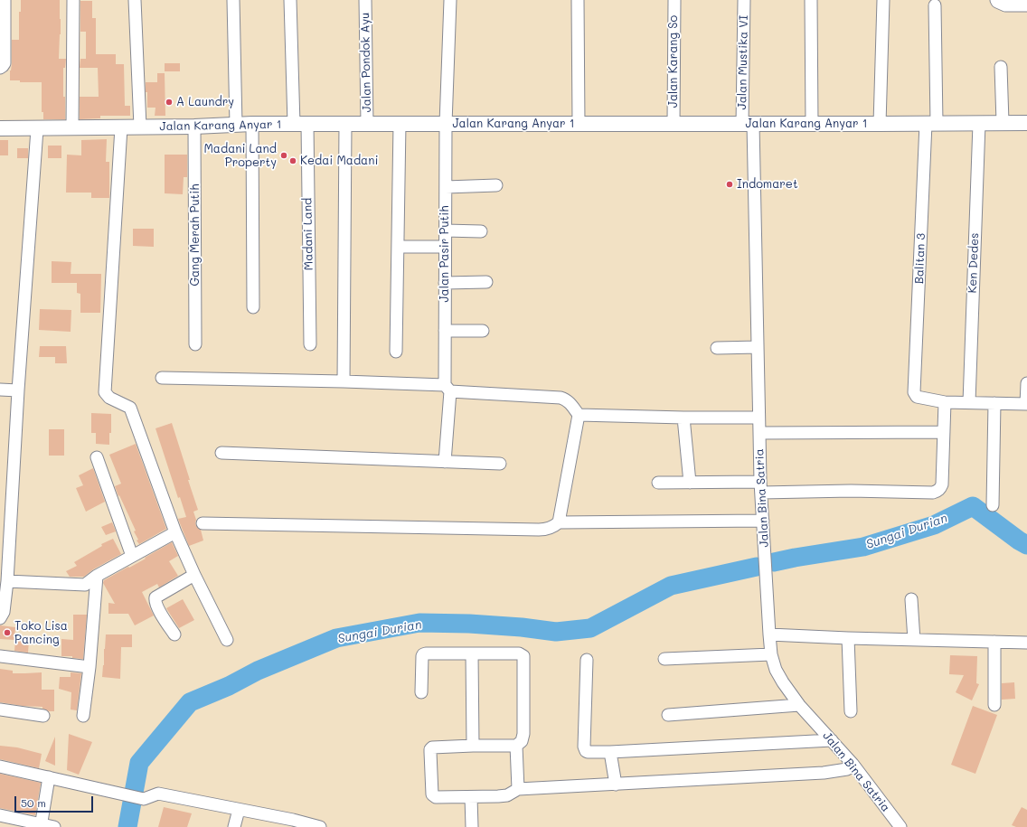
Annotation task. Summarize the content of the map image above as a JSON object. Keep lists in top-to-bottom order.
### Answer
{
  "streets": {
    "main road": ["Jalan Karang Anyar 1"],
    "street": [
      "Jalan Karang So",
      "Jalan Pondok Ayu",
      "Jalan Mustika VI",
      "Madani Land",
      "Gang Merah Putih",
      "Jalan Pasir Putih",
      "Balitan 3",
      "Ken Dedes",
      "Jalan Bina Satria"
    ]
  },
  "crossings": [
    ["Jalan Karang So", "Jalan Karang Anyar 1"],
    ["Jalan Pondok Ayu", "Jalan Karang Anyar 1"],
    ["Jalan Mustika VI", "Jalan Karang Anyar 1"],
    ["Jalan Mustika VI", "Jalan Bina Satria"],
    ["Jalan Karang Anyar 1", "Madani Land"],
    ["Jalan Karang Anyar 1", "Gang Merah Putih"],
    ["Jalan Karang Anyar 1", "Jalan Pasir Putih"],
    ["Jalan Karang Anyar 1", "Balitan 3"],
    ["Jalan Karang Anyar 1", "Ken Dedes"],
    ["Jalan Karang Anyar 1", "Jalan Bina Satria"]
  ],
  "water": ["Sungai Durian"],
  "places": [
    "A Laundry",
    "Madani Land Property",
    "Kedai Madani",
    "Indomaret",
    "Toko Lisa Pancing"
  ],
  "scale_bar": "50 m"
}
